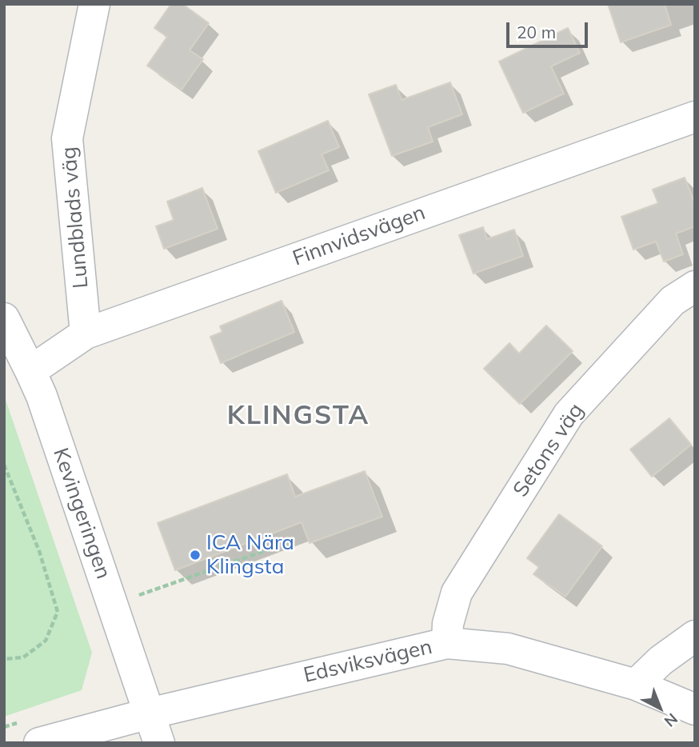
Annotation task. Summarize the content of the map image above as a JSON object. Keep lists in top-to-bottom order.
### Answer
{
  "streets": {
    "street": [
      "Lundblads väg",
      "Finnvidsvägen",
      "Setons väg",
      "Kevingeringen",
      "Edsviksvägen"
    ]
  },
  "crossings": [
    ["Lundblads väg", "Finnvidsvägen"],
    ["Finnvidsvägen", "Kevingeringen"],
    ["Setons väg", "Edsviksvägen"],
    ["Kevingeringen", "Edsviksvägen"]
  ],
  "districts": ["KLINGSTA"],
  "places": ["ICA Nära Klingsta"],
  "scale_bar": "20 m",
  "north": "bottom right"
}
